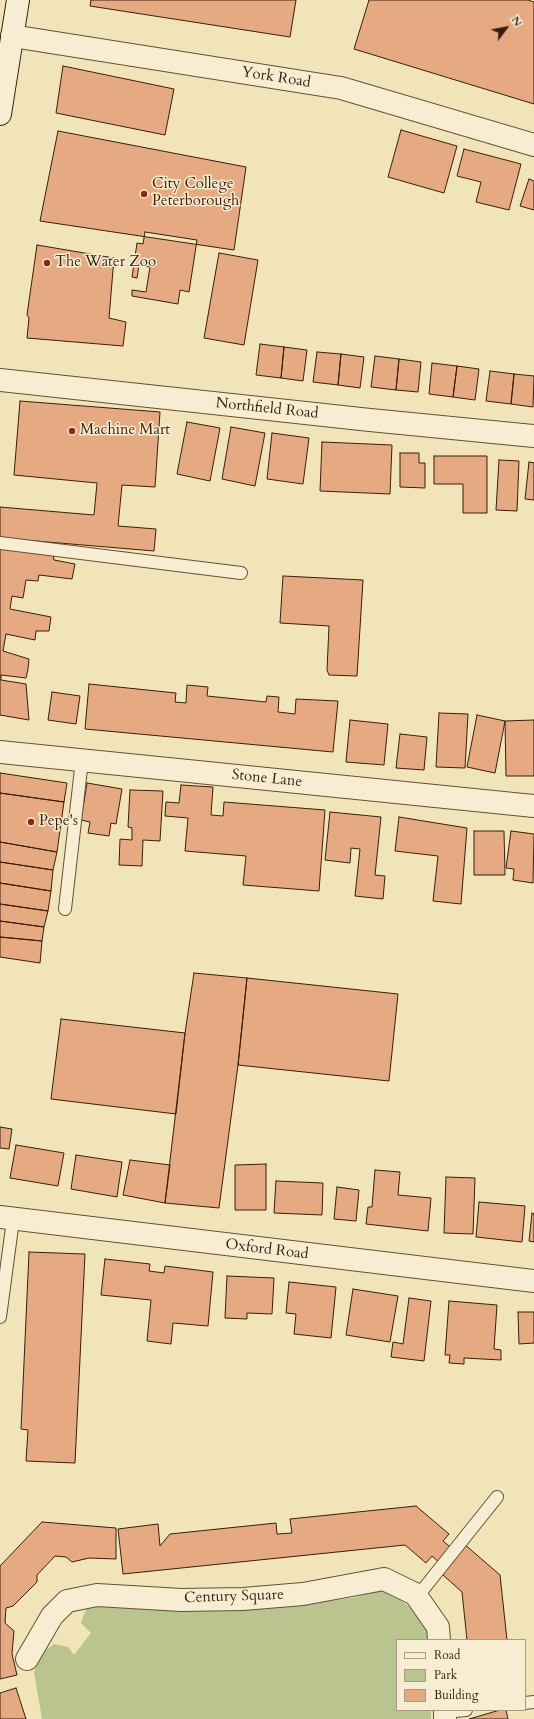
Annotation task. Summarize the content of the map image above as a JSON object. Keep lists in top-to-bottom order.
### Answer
{
  "streets": {
    "street": [
      "York Road",
      "Northfield Road",
      "Stone Lane",
      "Oxford Road",
      "Century Square"
    ]
  },
  "places": [
    "City College Peterborough",
    "The Water Zoo",
    "Machine Mart",
    "Pepe's"
  ],
  "legend": ["Road", "Park", "Building"],
  "north": "top right"
}
